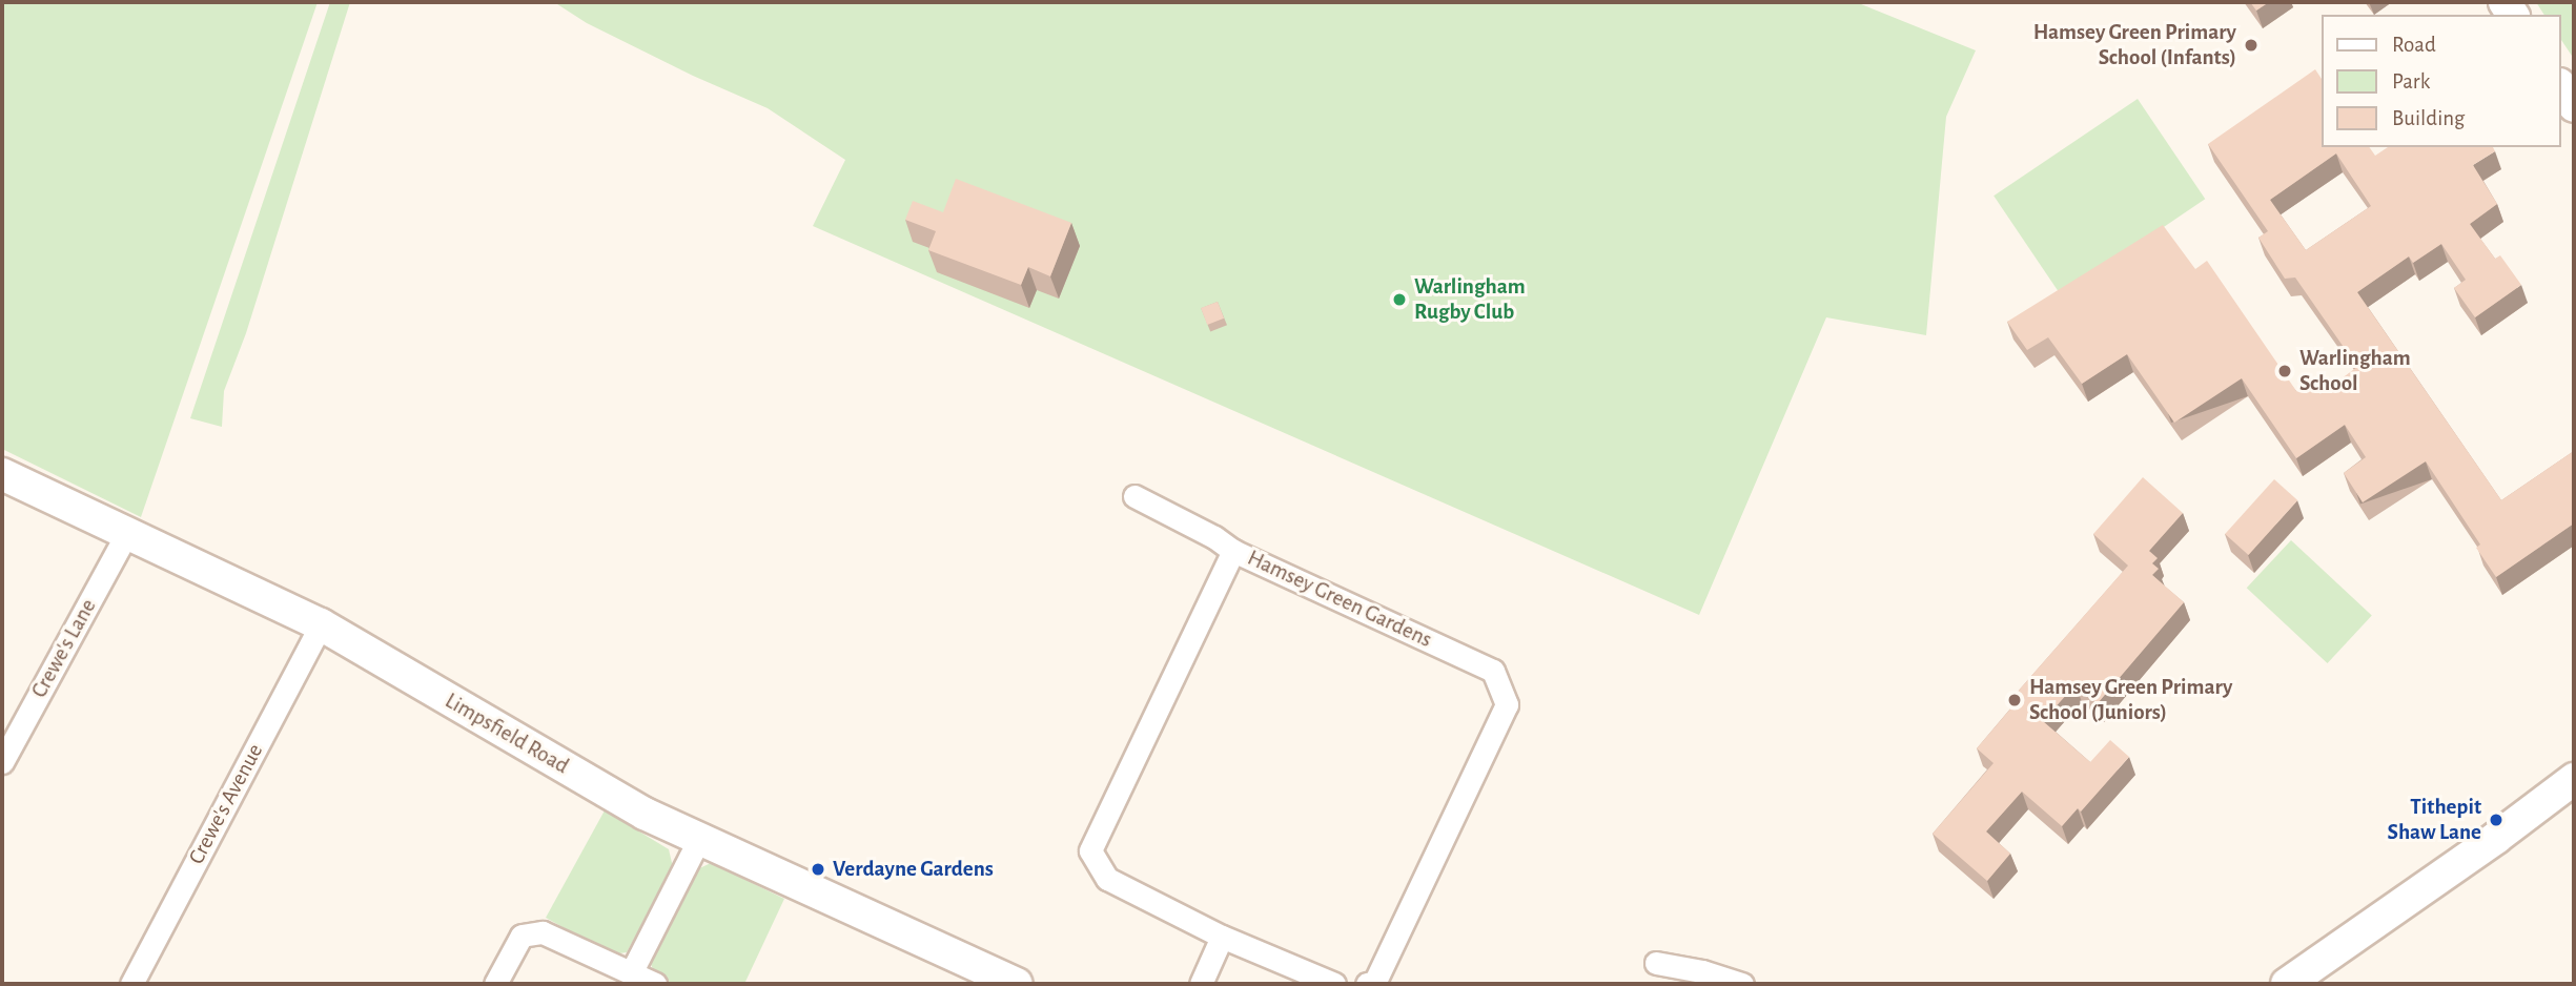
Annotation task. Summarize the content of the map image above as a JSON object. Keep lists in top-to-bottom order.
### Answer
{
  "streets": {
    "main road": ["Limpsfield Road"],
    "street": ["Hamsey Green Gardens", "Crewe's Lane", "Crewe's Avenue"]
  },
  "crossings": [
    ["Crewe's Lane", "Limpsfield Road"],
    ["Limpsfield Road", "Crewe's Avenue"]
  ],
  "places": [
    "Hamsey Green Primary School (Infants)",
    "Warlingham Rugby Club",
    "Warlingham School",
    "Hamsey Green Primary School (Juniors)",
    "Tithepit Shaw Lane",
    "Verdayne Gardens"
  ],
  "legend": ["Road", "Park", "Building"]
}
